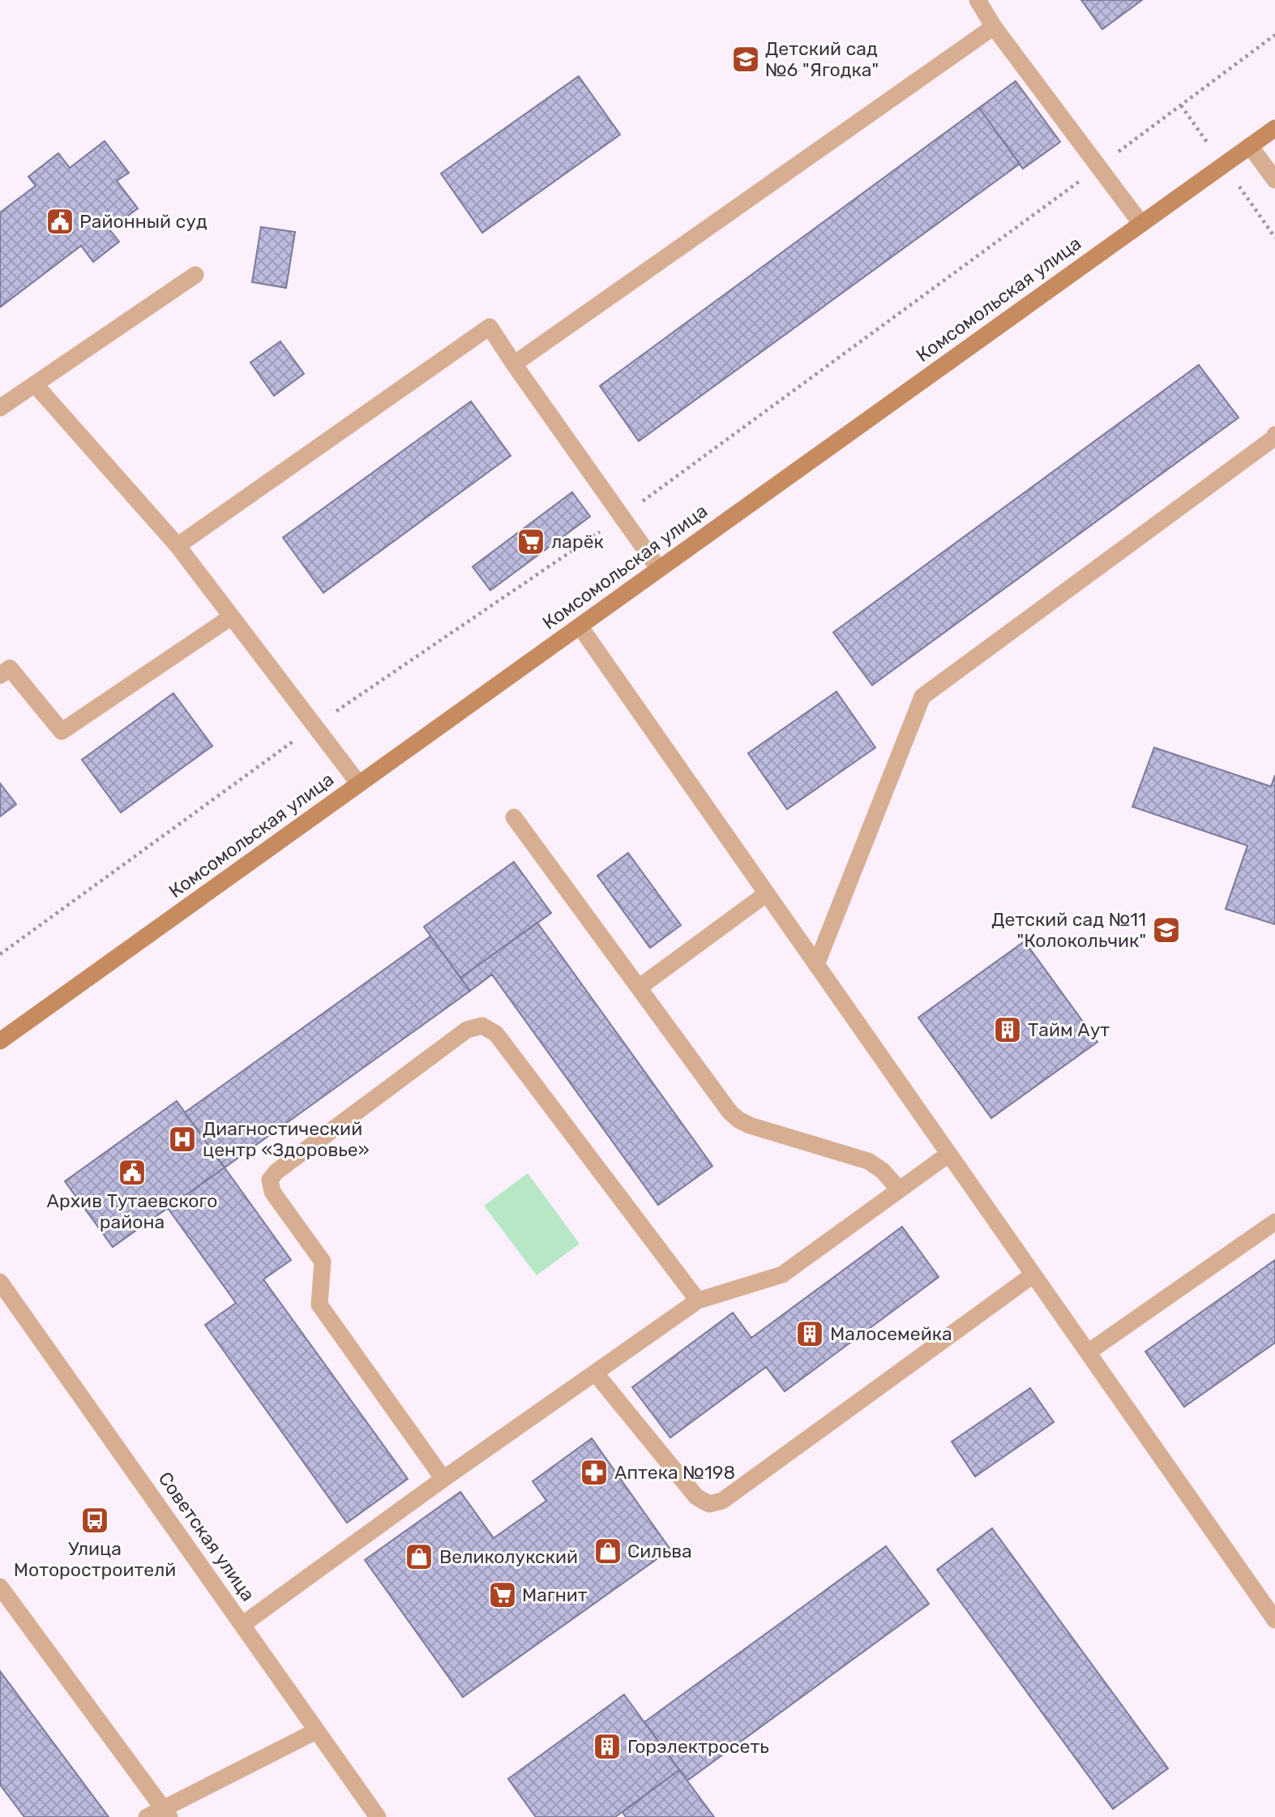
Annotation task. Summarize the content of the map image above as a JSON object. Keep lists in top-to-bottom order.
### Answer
{
  "streets": {
    "main road": ["Комсомольская улица"],
    "street": ["Советская улица"]
  },
  "places": {
    "school or university": ["Детский сад №6 \"Ягодка\"", "Детский сад №11 \"Колокольчик\""],
    "public building": ["Районный суд", "Архив Тутаевского района"],
    "supermarket": ["ларёк", "Магнит"],
    "building": ["Тайм Аут", "Малосемейка", "Горэлектросеть"],
    "hospital": ["Диагностический центр «Здоровье»"],
    "pharmacy": ["Аптека №198"],
    "bus stop": ["Улица Моторостроителй"],
    "shop": ["Сильва", "Великолукский"]
  }
}
